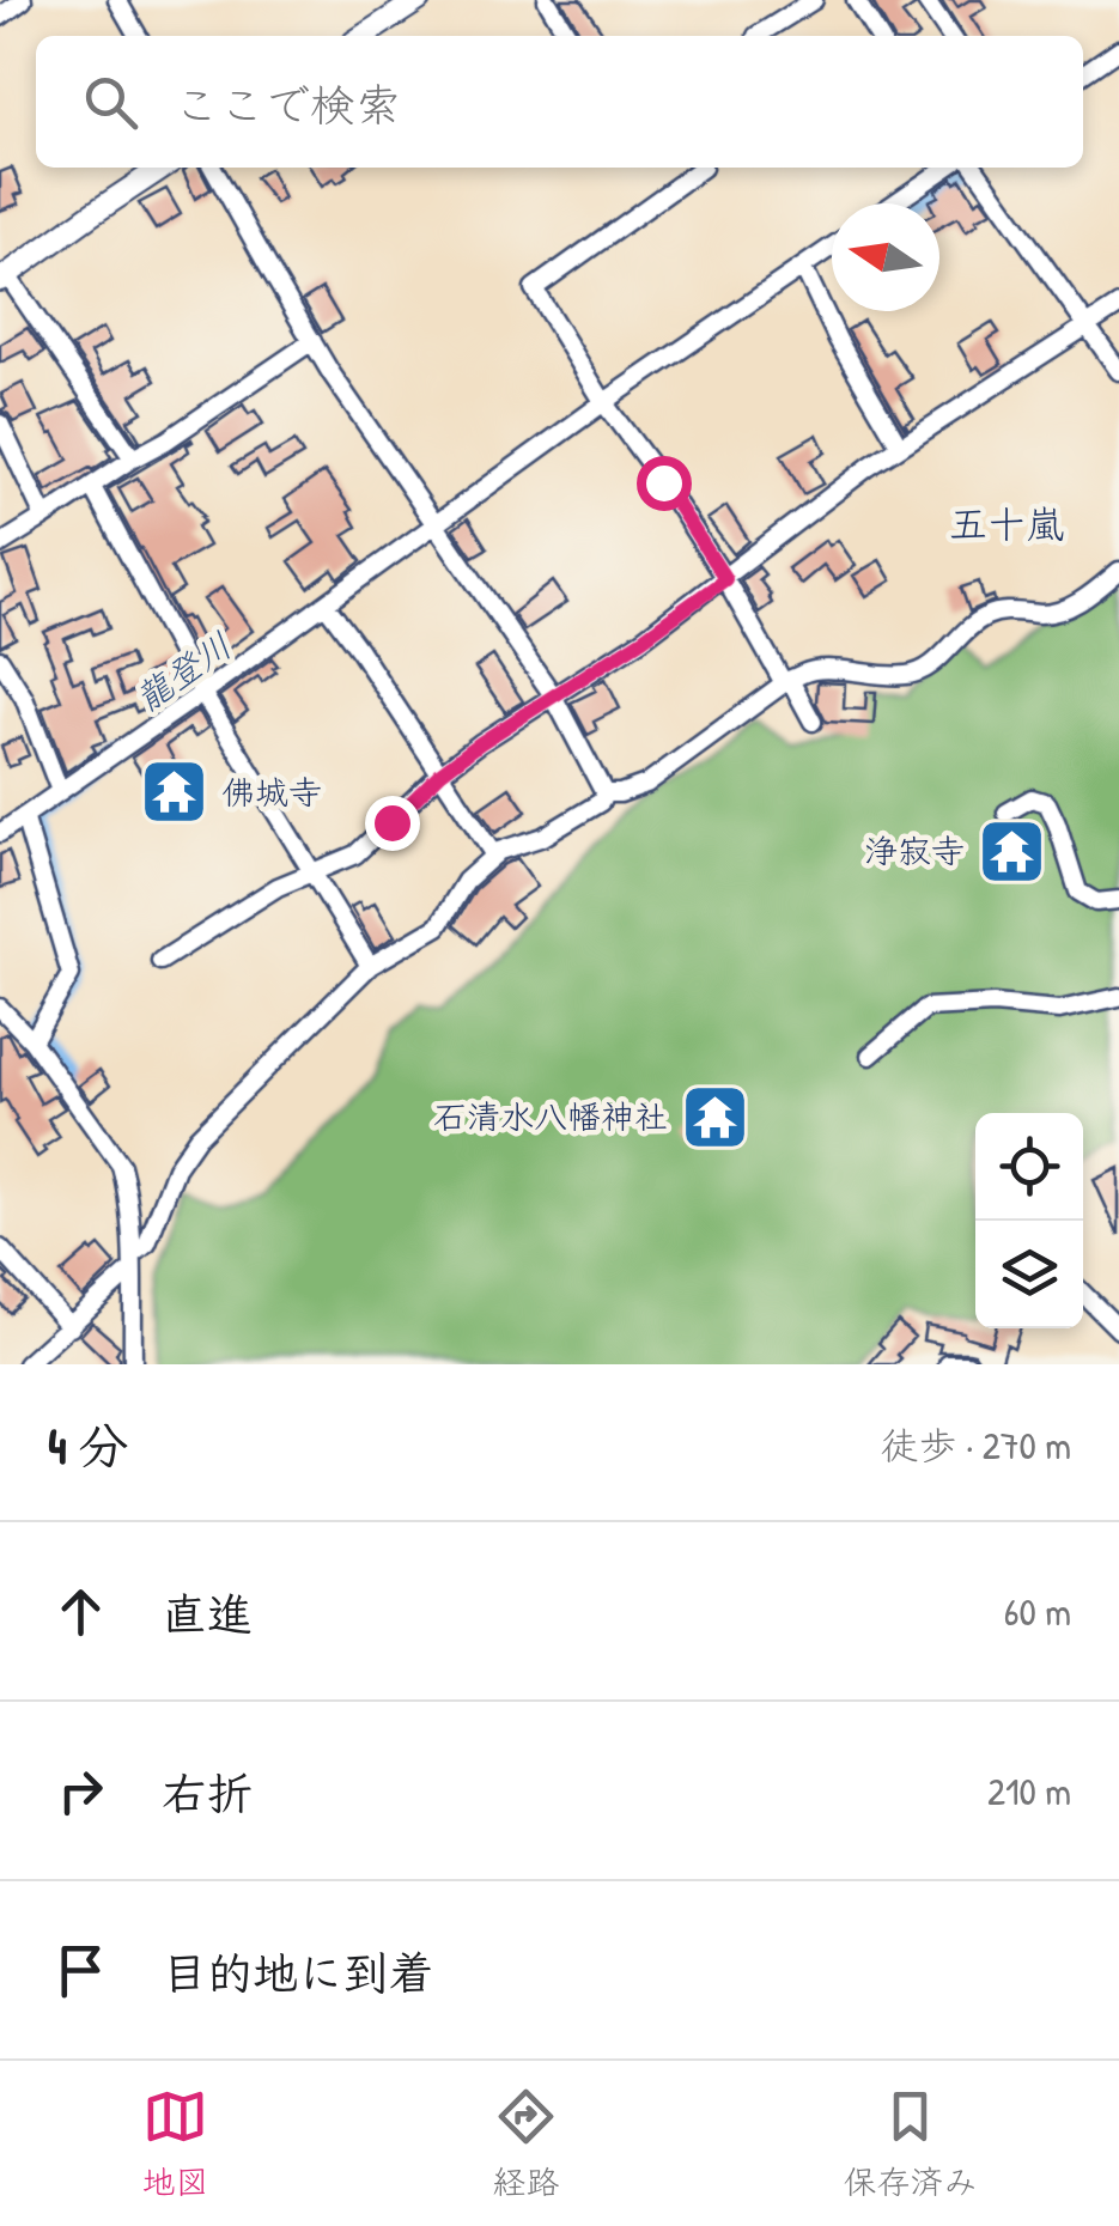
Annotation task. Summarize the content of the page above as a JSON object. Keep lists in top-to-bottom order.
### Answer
{
  "districts": ["五十嵐"],
  "water": ["龍登川"],
  "places": {
    "temple": ["佛城寺", "浄寂寺", "石清水八幡神社"]
  },
  "north": "left",
  "page": {
    "search": "ここで検索",
    "heading": ["4 分", "徒歩 · 270 m"],
    "list": [
      ["直進", "60 m"],
      ["右折", "210 m"],
      "目的地に到着"
    ],
    "nav": ["地図", "経路", "保存済み"]
  }
}
